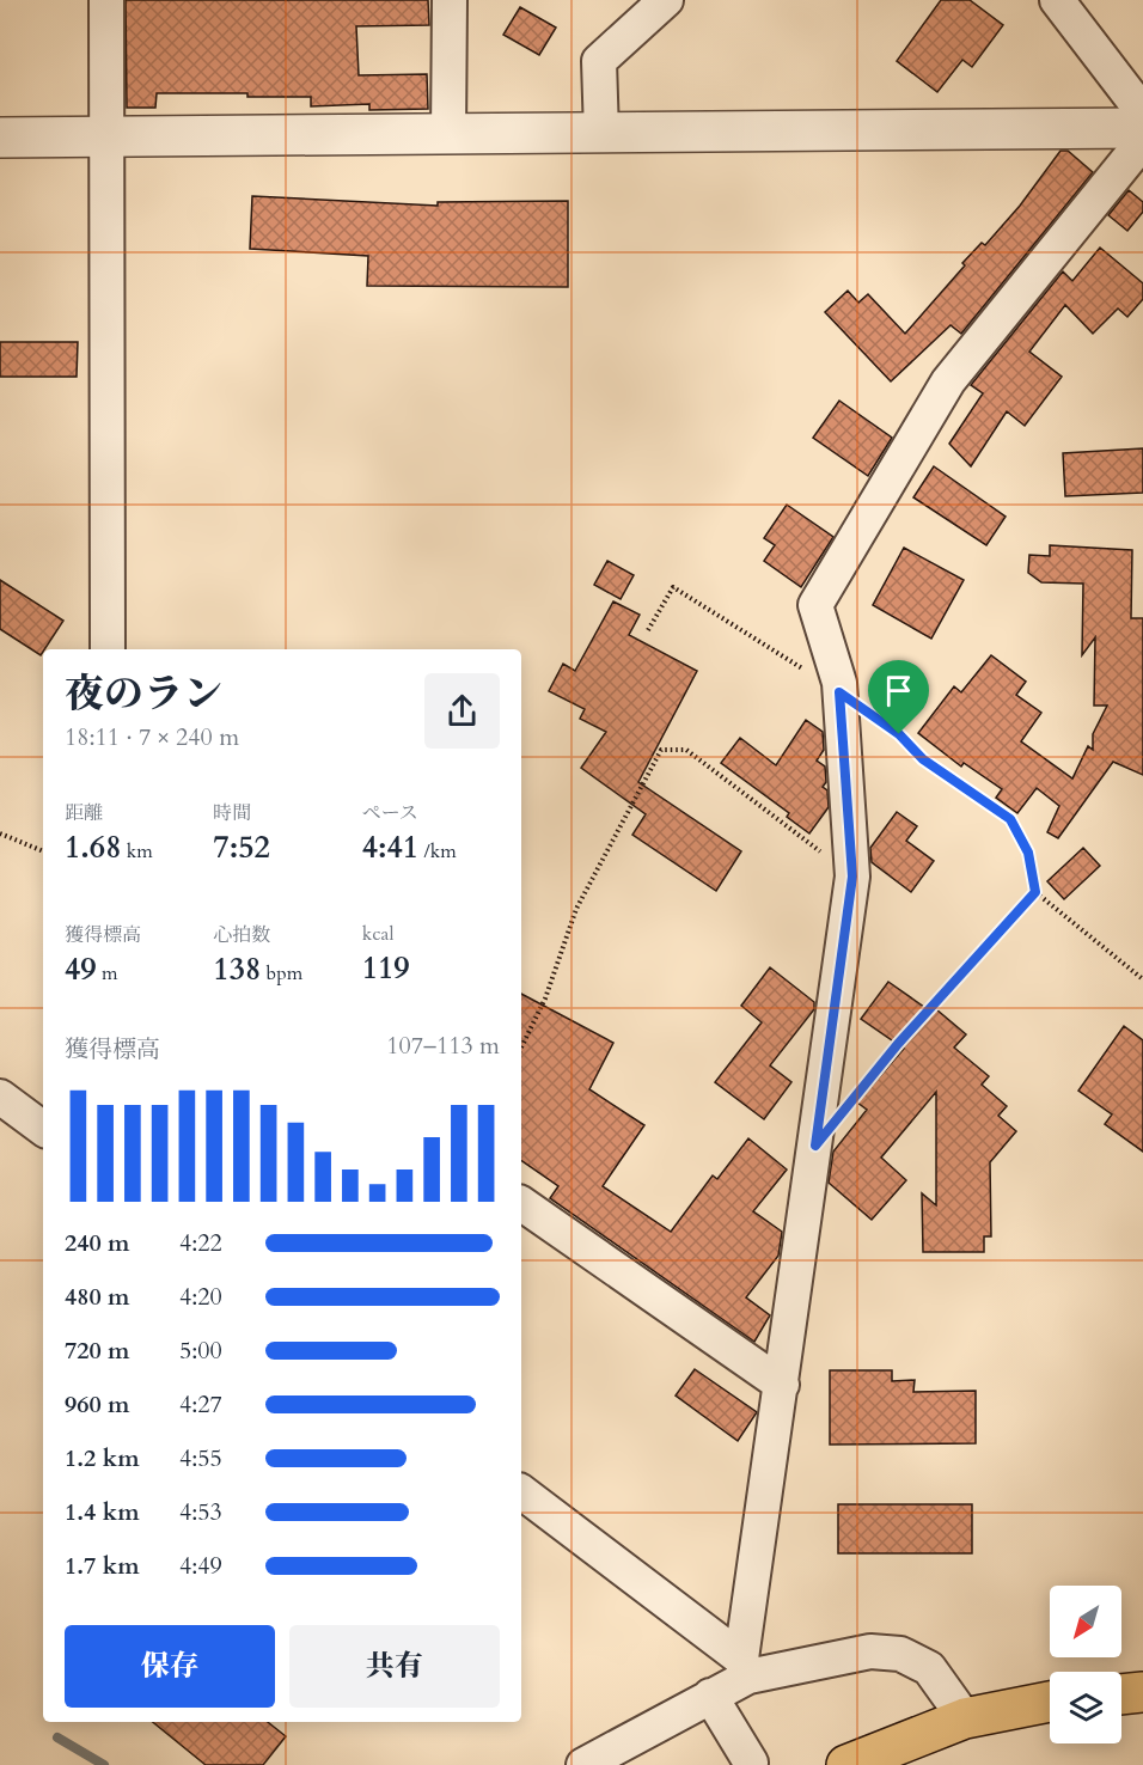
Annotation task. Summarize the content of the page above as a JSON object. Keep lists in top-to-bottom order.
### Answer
{
  "north": "bottom left",
  "page": {
    "heading": ["夜のラン", "18:11 · 7 × 240 m"],
    "stats": [
      ["距離", "1.68 km"],
      ["時間", "7:52"],
      ["ペース", "4:41 /km"],
      ["獲得標高", "49 m"],
      ["心拍数", "138 bpm"],
      ["kcal", "119"]
    ],
    "chart": ["獲得標高", "107–113 m"],
    "list": [
      {
        "name": "240 m",
        "note": "4:22"
      },
      {
        "name": "480 m",
        "note": "4:20"
      },
      {
        "name": "720 m",
        "note": "5:00"
      },
      {
        "name": "960 m",
        "note": "4:27"
      },
      {
        "name": "1.2 km",
        "note": "4:55"
      },
      {
        "name": "1.4 km",
        "note": "4:53"
      },
      {
        "name": "1.7 km",
        "note": "4:49"
      }
    ],
    "buttons": ["保存", "共有"]
  }
}
